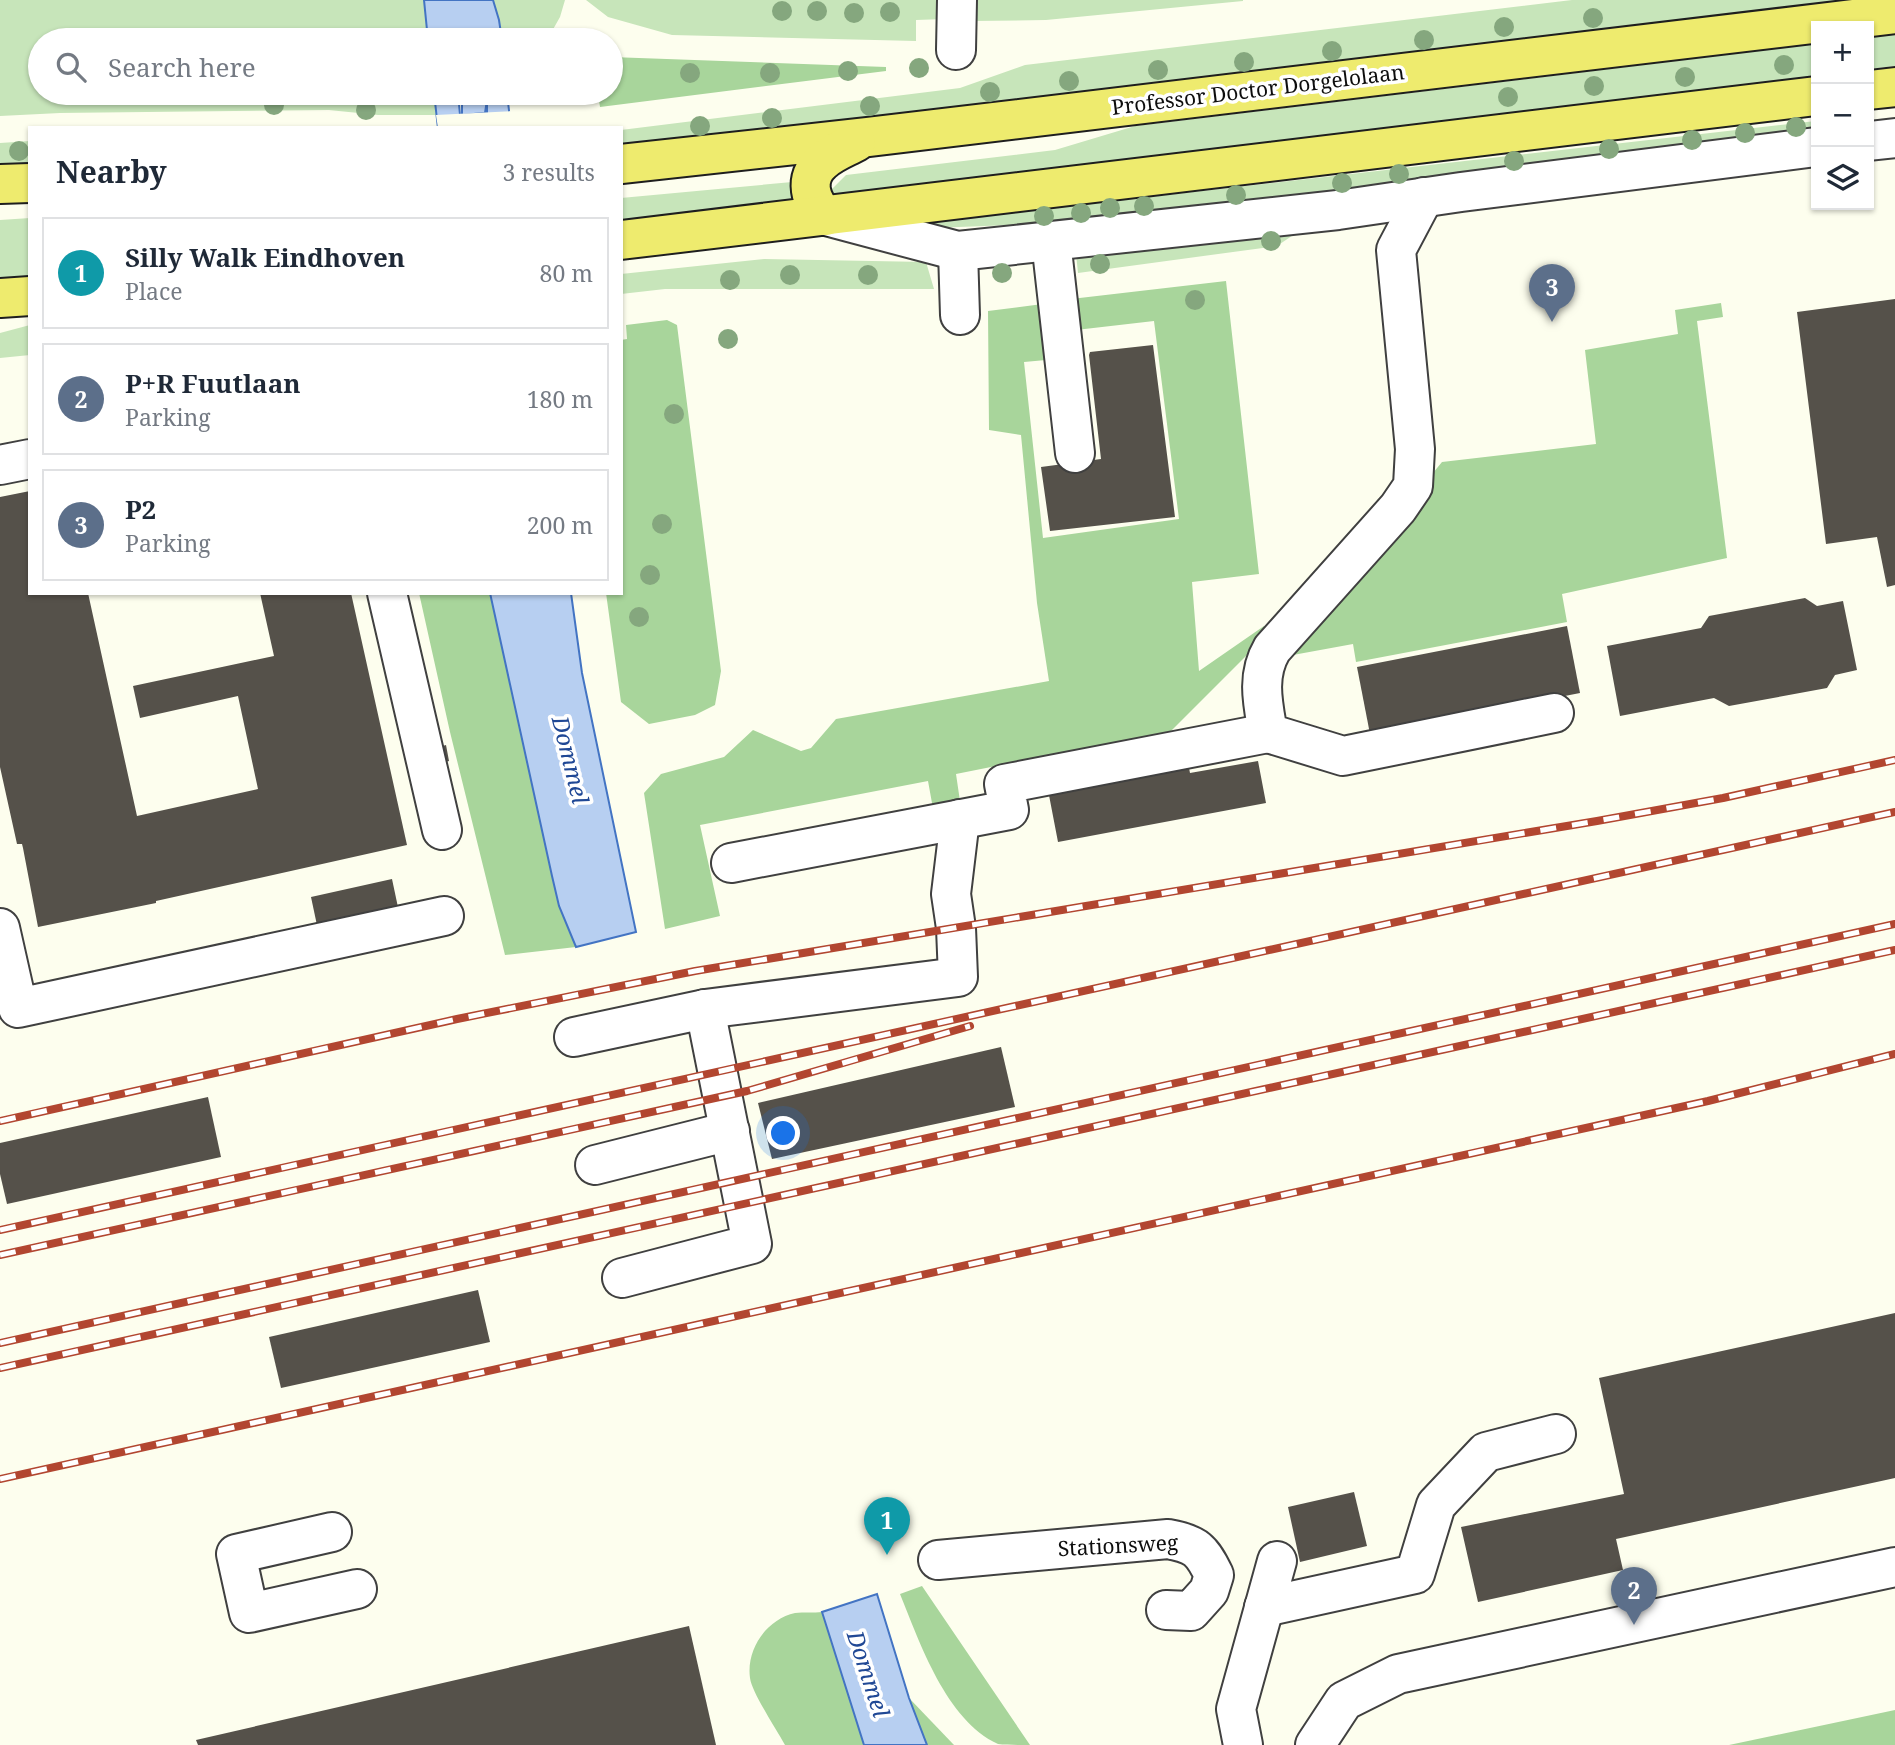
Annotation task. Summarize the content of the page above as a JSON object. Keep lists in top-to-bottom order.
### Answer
{
  "streets": {
    "main road": ["Professor Doctor Dorgelolaan"],
    "street": ["Stationsweg"]
  },
  "water": ["Dommel"],
  "page": {
    "map_buttons": ["+", "−"],
    "search": "Search here",
    "heading": ["Nearby", "3 results"],
    "list": [
      {
        "mark": "1",
        "name": "Silly Walk Eindhoven",
        "note": "Place",
        "value": "80 m"
      },
      {
        "mark": "2",
        "name": "P+R Fuutlaan",
        "note": "Parking",
        "value": "180 m"
      },
      {
        "mark": "3",
        "name": "P2",
        "note": "Parking",
        "value": "200 m"
      }
    ],
    "pins": ["3", "1", "2"]
  }
}
